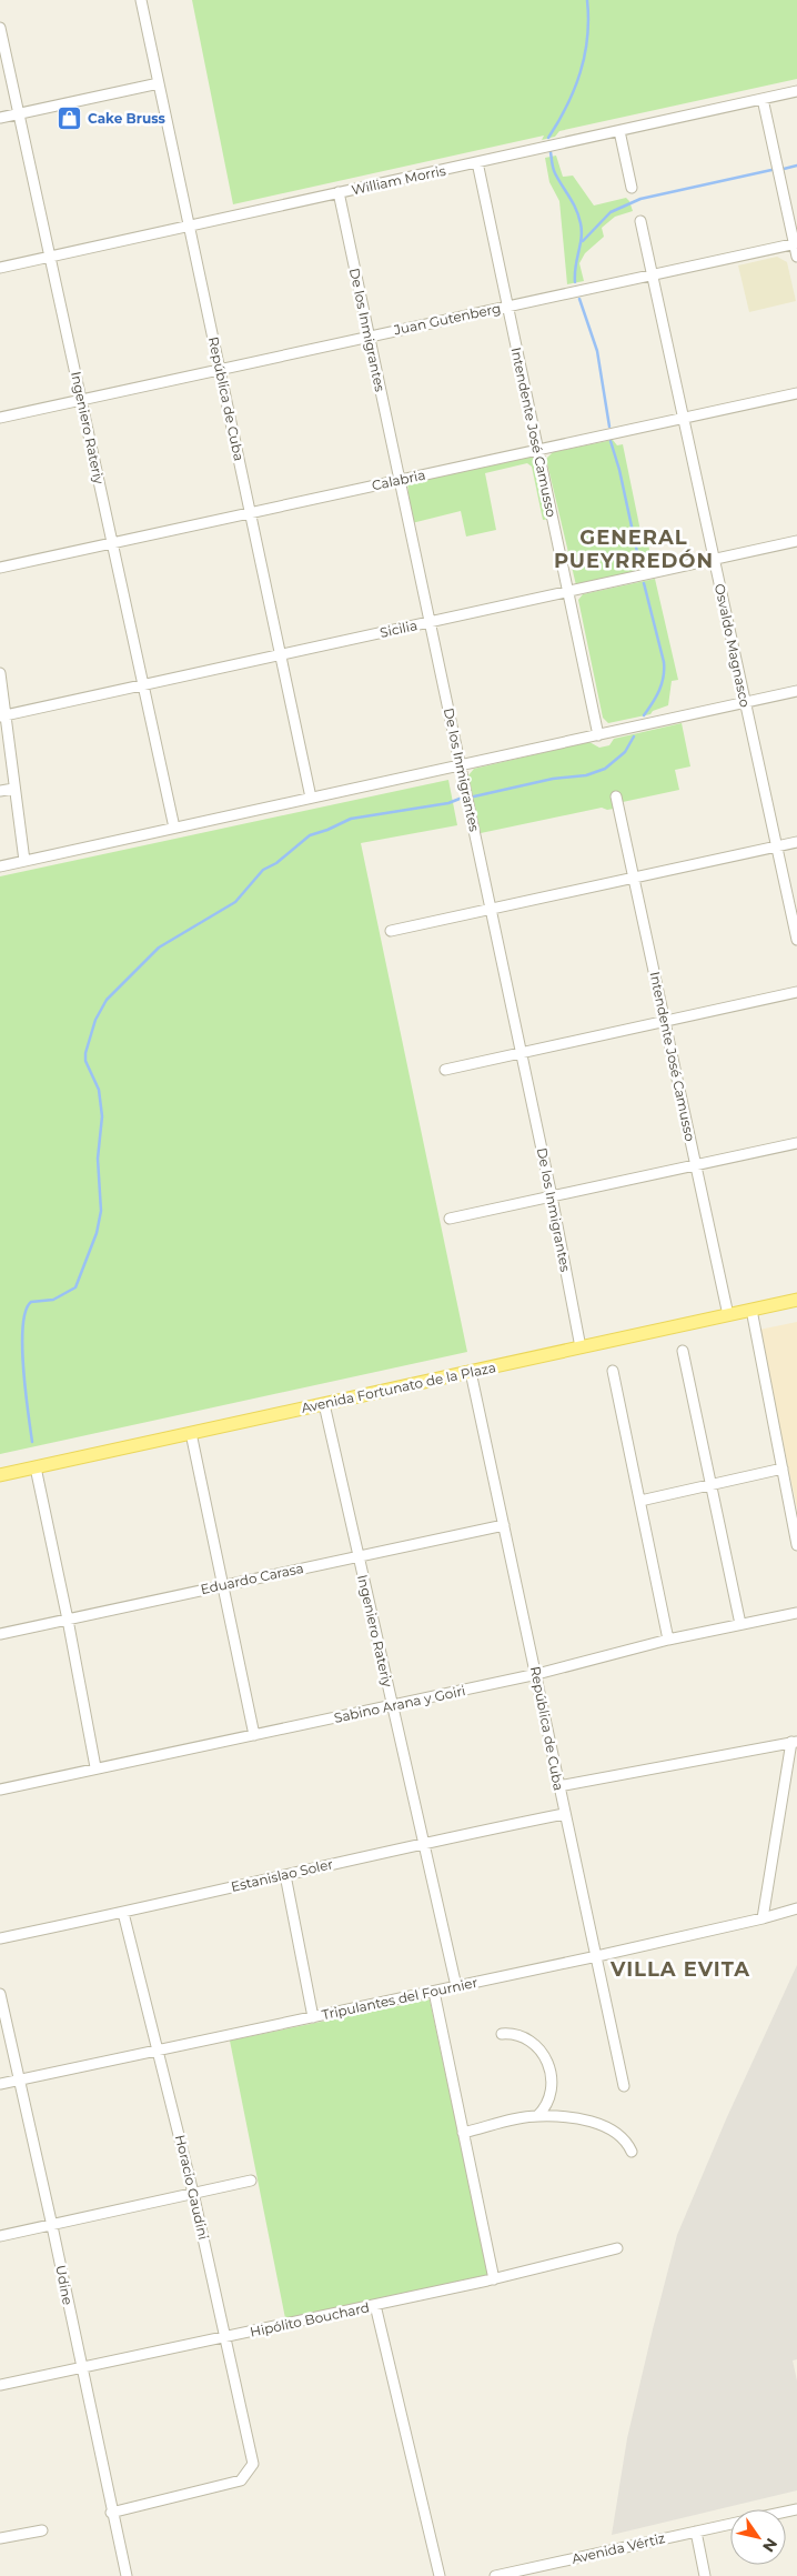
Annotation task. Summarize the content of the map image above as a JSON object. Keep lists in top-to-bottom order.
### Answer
{
  "streets": {
    "main road": ["Avenida Fortunato de la Plaza"],
    "street": [
      "William Morris",
      "Juan Gutenberg",
      "De los Inmigrantes",
      "República de Cuba",
      "Ingeniero Rateriy",
      "Intendente José Camusso",
      "Calabria",
      "Sicilia",
      "Osvaldo Magnasco",
      "Eduardo Carasa",
      "Sabino Arana y Goiri",
      "Estanislao Soler",
      "Tripulantes del Fournier",
      "Horacio Gaudini",
      "Udine",
      "Hipólito Bouchard",
      "Avenida Vértiz"
    ]
  },
  "crossings": [
    ["William Morris", "De los Inmigrantes"],
    ["William Morris", "República de Cuba"],
    ["William Morris", "Ingeniero Rateriy"],
    ["William Morris", "Intendente José Camusso"],
    ["Juan Gutenberg", "De los Inmigrantes"],
    ["Juan Gutenberg", "República de Cuba"],
    ["Juan Gutenberg", "Ingeniero Rateriy"],
    ["Juan Gutenberg", "Intendente José Camusso"],
    ["Juan Gutenberg", "Osvaldo Magnasco"],
    ["De los Inmigrantes", "Calabria"],
    ["De los Inmigrantes", "Sicilia"],
    ["De los Inmigrantes", "Avenida Fortunato de la Plaza"],
    ["República de Cuba", "Calabria"],
    ["República de Cuba", "Sicilia"],
    ["República de Cuba", "Avenida Fortunato de la Plaza"],
    ["República de Cuba", "Eduardo Carasa"],
    ["República de Cuba", "Sabino Arana y Goiri"],
    ["República de Cuba", "Estanislao Soler"],
    ["República de Cuba", "Tripulantes del Fournier"],
    ["Ingeniero Rateriy", "Calabria"],
    ["Ingeniero Rateriy", "Sicilia"],
    ["Ingeniero Rateriy", "Avenida Fortunato de la Plaza"],
    ["Ingeniero Rateriy", "Eduardo Carasa"],
    ["Ingeniero Rateriy", "Sabino Arana y Goiri"],
    ["Ingeniero Rateriy", "Estanislao Soler"],
    ["Ingeniero Rateriy", "Tripulantes del Fournier"],
    ["Intendente José Camusso", "Calabria"],
    ["Intendente José Camusso", "Sicilia"],
    ["Intendente José Camusso", "Avenida Fortunato de la Plaza"],
    ["Calabria", "Osvaldo Magnasco"],
    ["Sicilia", "Osvaldo Magnasco"],
    ["Estanislao Soler", "Horacio Gaudini"],
    ["Tripulantes del Fournier", "Horacio Gaudini"],
    ["Tripulantes del Fournier", "Udine"],
    ["Horacio Gaudini", "Udine"],
    ["Horacio Gaudini", "Hipólito Bouchard"],
    ["Udine", "Hipólito Bouchard"]
  ],
  "districts": ["GENERAL PUEYRREDÓN", "VILLA EVITA"],
  "places": {
    "shop": ["Cake Bruss"]
  },
  "north": "bottom right"
}
